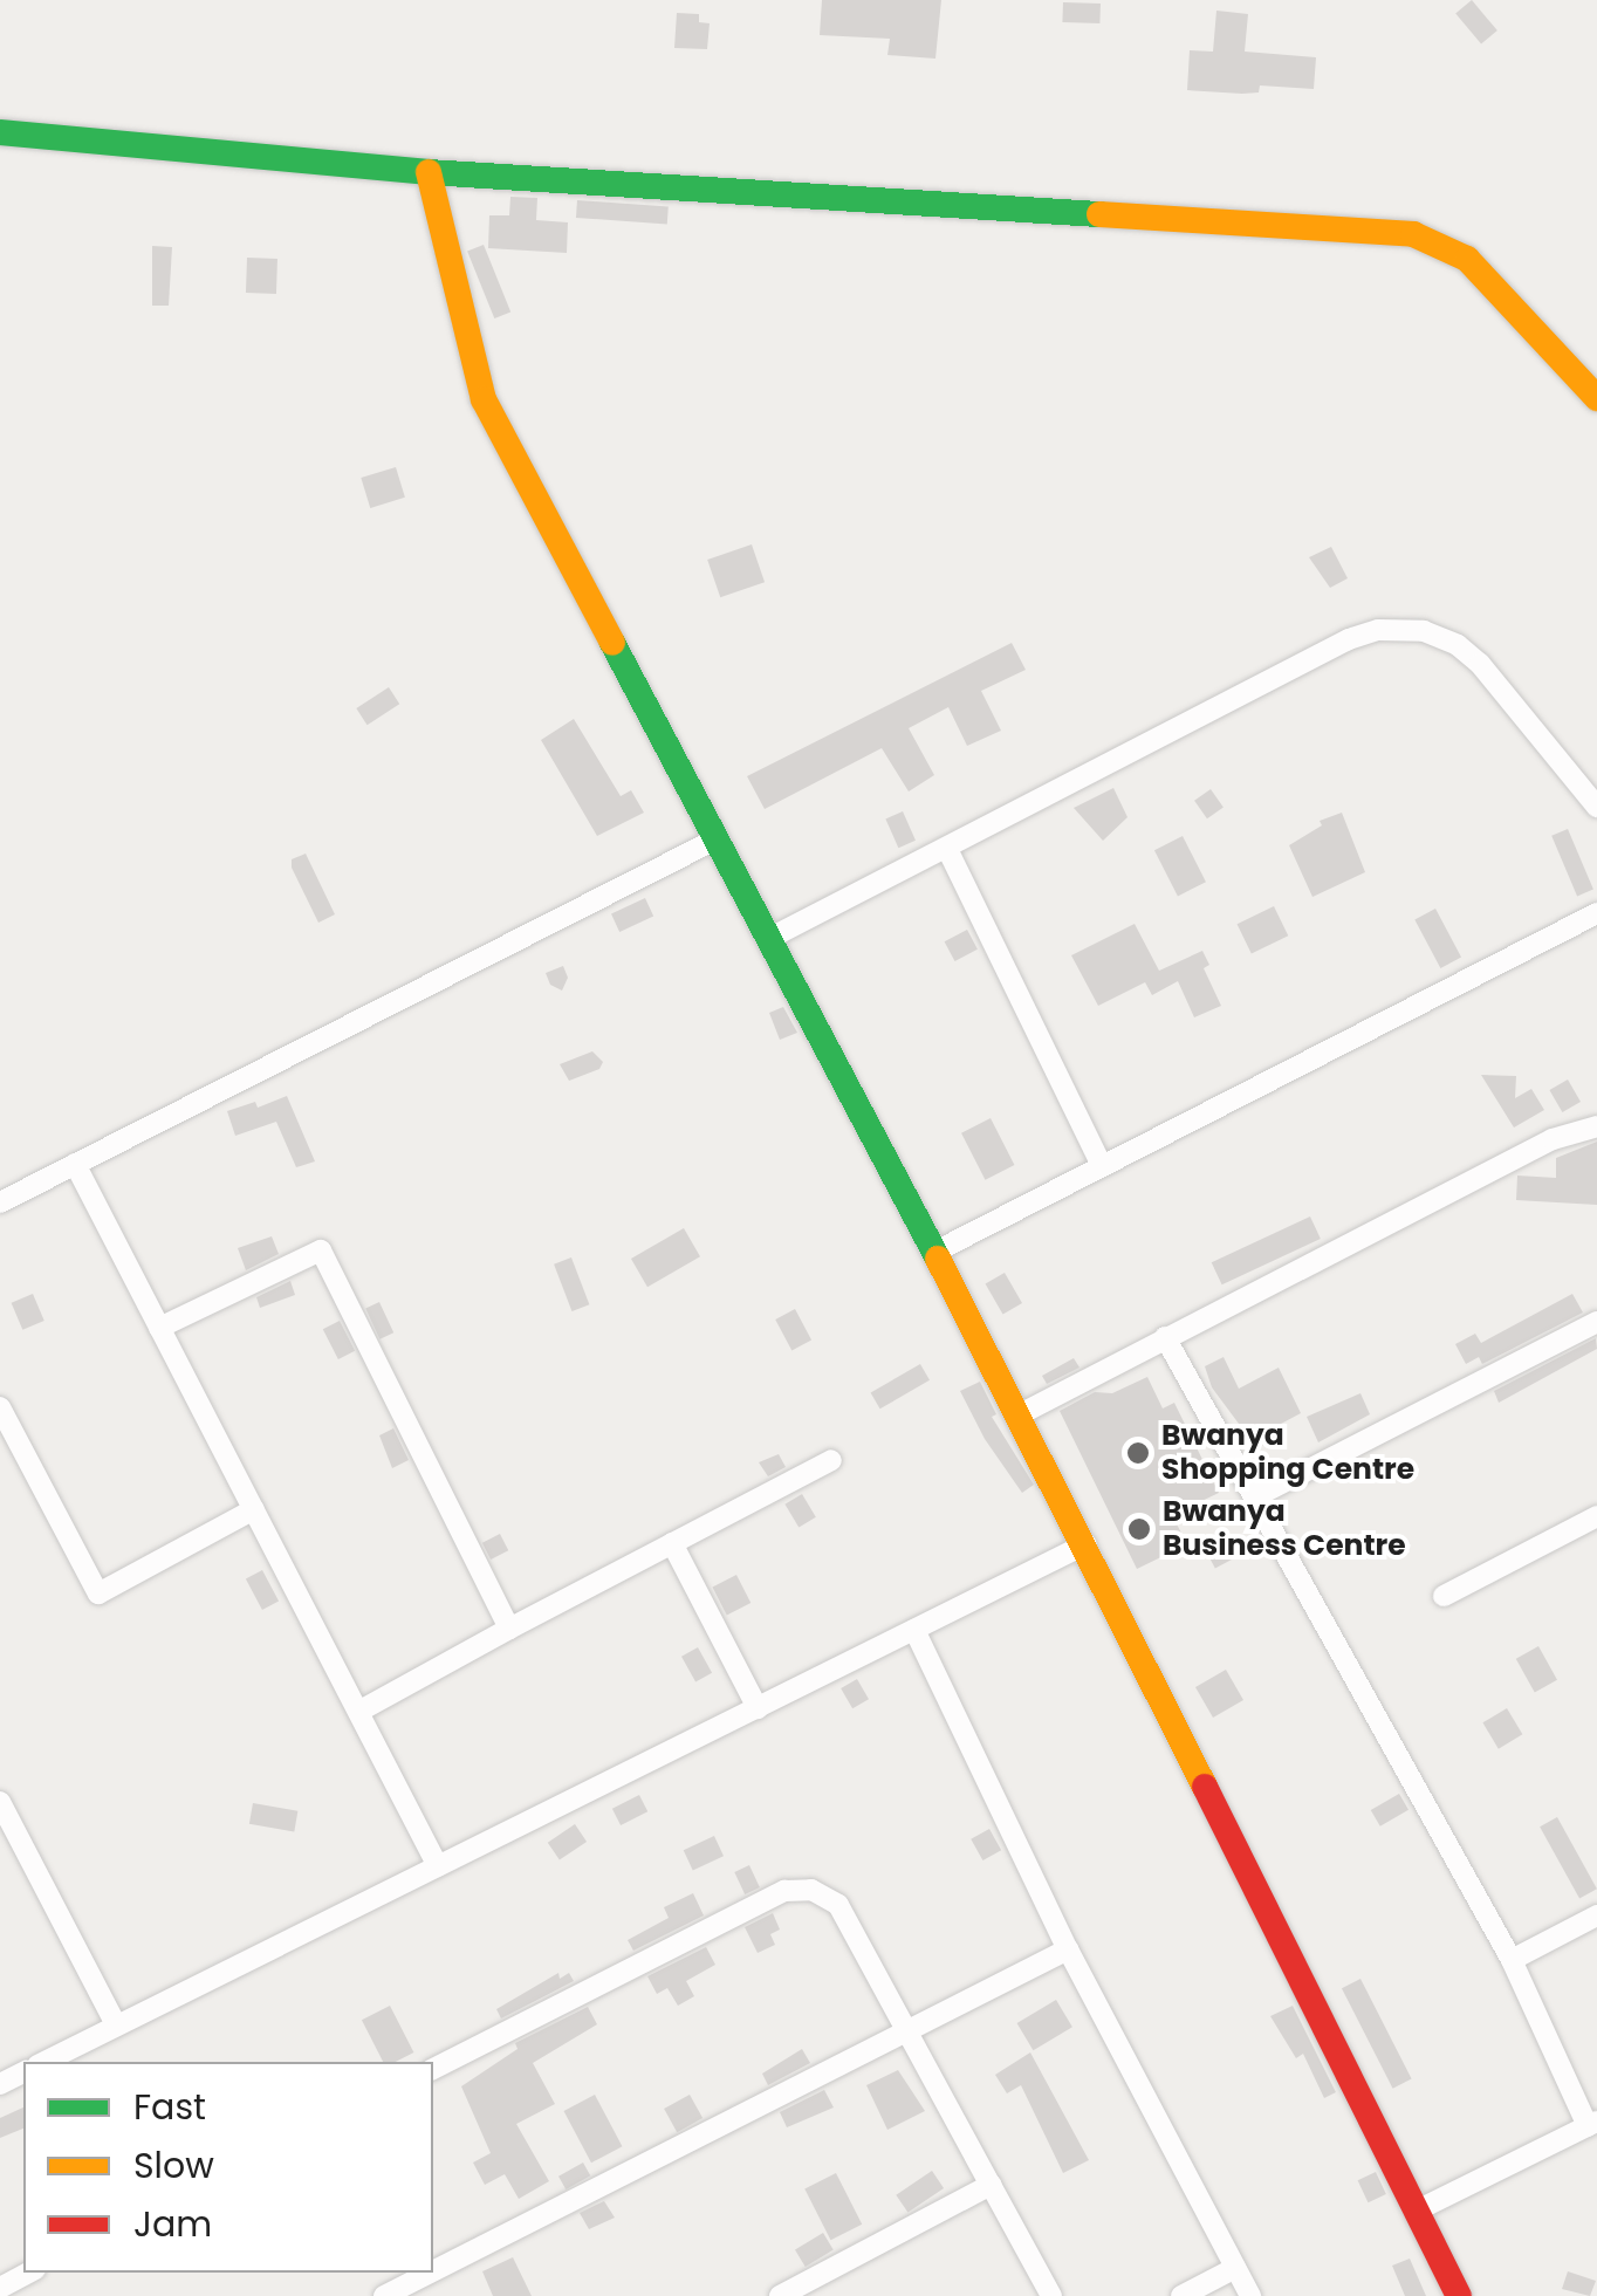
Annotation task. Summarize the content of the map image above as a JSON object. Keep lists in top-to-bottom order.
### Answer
{
  "places": ["Bwanya Shopping Centre", "Bwanya Business Centre"],
  "legend": ["Fast", "Slow", "Jam"]
}
